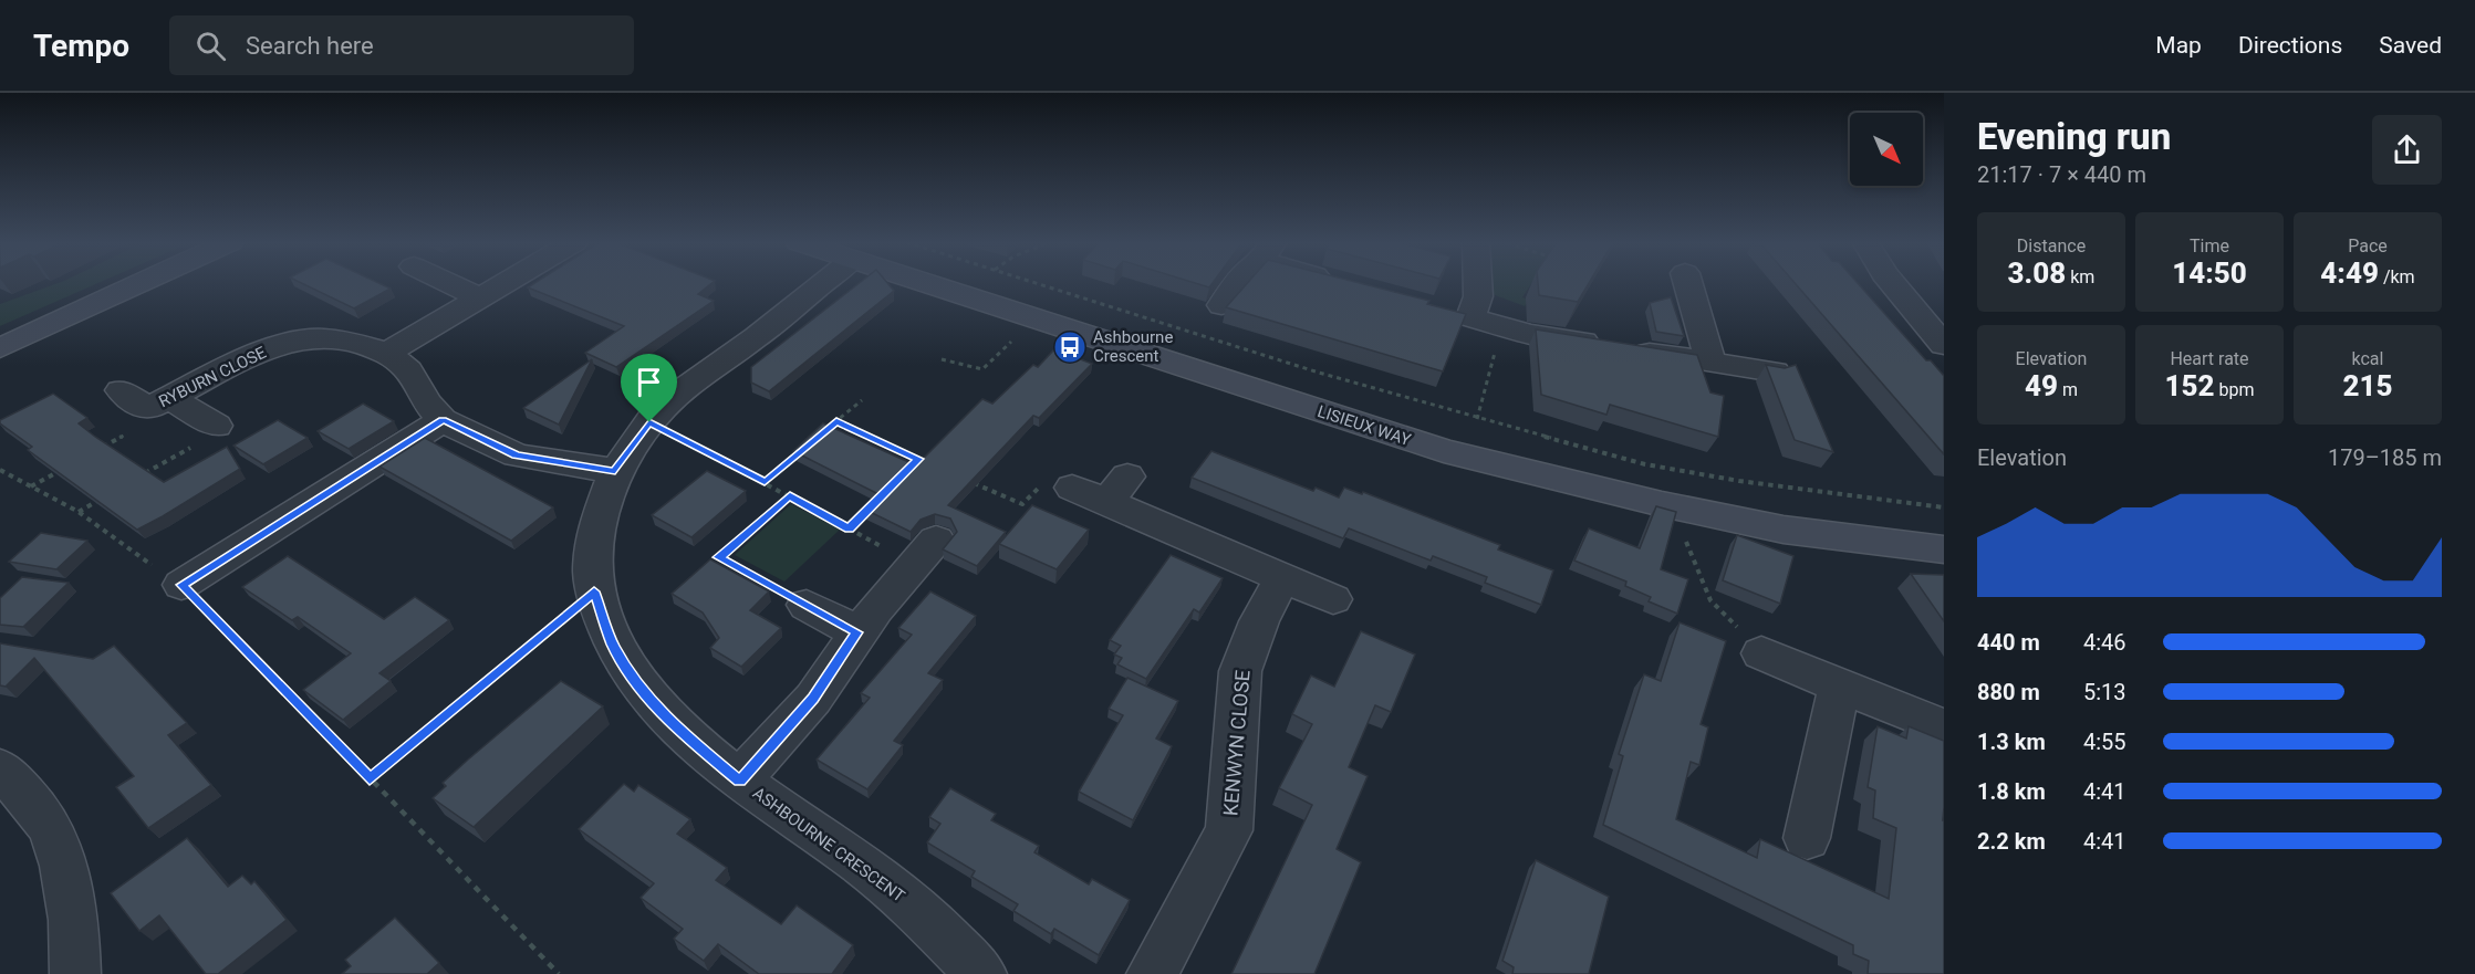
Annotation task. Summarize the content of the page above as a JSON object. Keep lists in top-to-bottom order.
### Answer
{
  "streets": {
    "street": [
      "RYBURN CLOSE",
      "LISIEUX WAY",
      "KENWYN CLOSE",
      "ASHBOURNE CRESCENT"
    ]
  },
  "crossings": [
    ["RYBURN CLOSE", "ASHBOURNE CRESCENT"]
  ],
  "places": {
    "bus stop": ["Ashbourne Crescent"]
  },
  "north": "bottom right",
  "page": {
    "header": "Tempo",
    "search": "Search here",
    "nav": ["Map", "Directions", "Saved"],
    "heading": ["Evening run", "21:17 · 7 × 440 m"],
    "stats": [
      ["Distance", "3.08 km"],
      ["Time", "14:50"],
      ["Pace", "4:49 /km"],
      ["Elevation", "49 m"],
      ["Heart rate", "152 bpm"],
      ["kcal", "215"]
    ],
    "chart": ["Elevation", "179–185 m"],
    "list": [
      {
        "name": "440 m",
        "note": "4:46"
      },
      {
        "name": "880 m",
        "note": "5:13"
      },
      {
        "name": "1.3 km",
        "note": "4:55"
      },
      {
        "name": "1.8 km",
        "note": "4:41"
      },
      {
        "name": "2.2 km",
        "note": "4:41"
      }
    ]
  }
}
